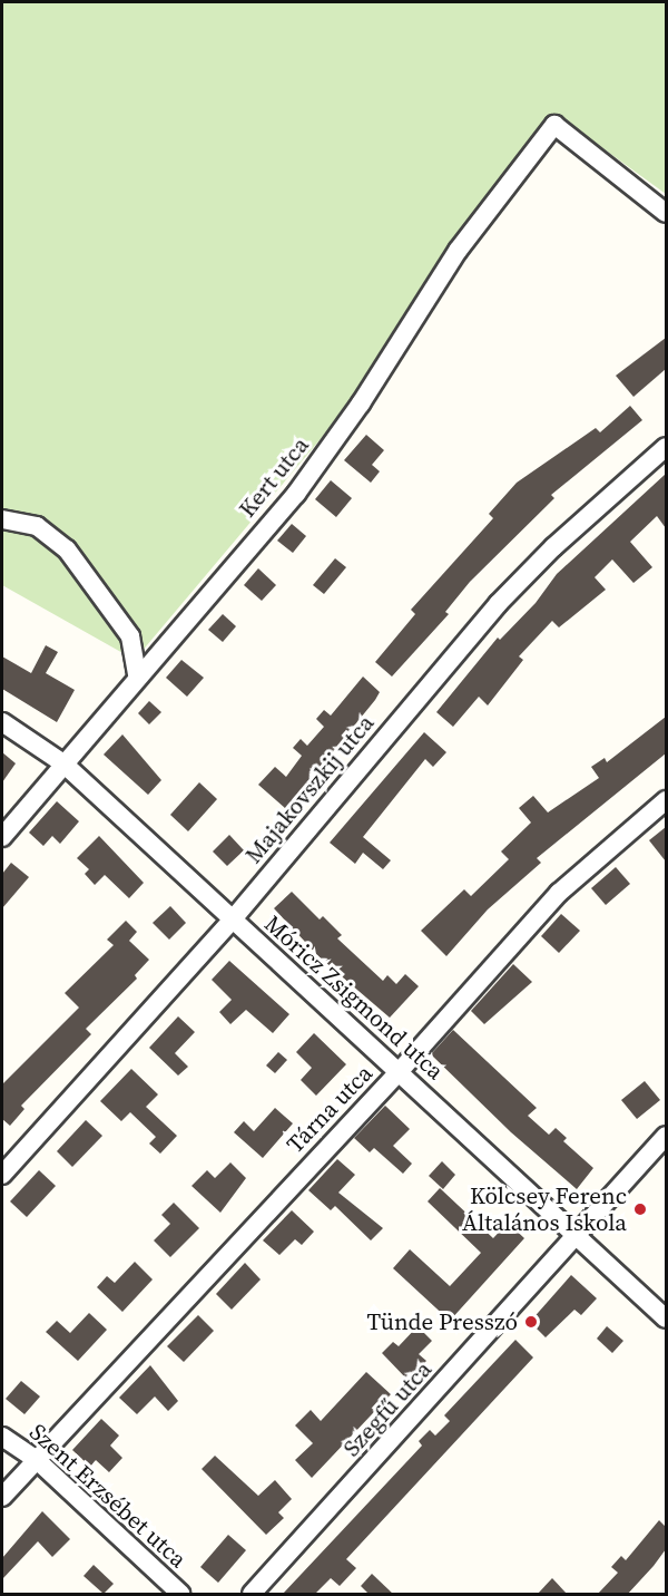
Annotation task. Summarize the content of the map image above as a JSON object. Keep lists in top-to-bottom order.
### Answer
{
  "streets": {
    "street": [
      "Kert utca",
      "Majakovszkij utca",
      "Móricz Zsigmond utca",
      "Tárna utca",
      "Szegfű utca",
      "Szent Erzsébet utca"
    ]
  },
  "crossings": [
    ["Kert utca", "Móricz Zsigmond utca"],
    ["Majakovszkij utca", "Móricz Zsigmond utca"],
    ["Móricz Zsigmond utca", "Tárna utca"],
    ["Móricz Zsigmond utca", "Szegfű utca"],
    ["Tárna utca", "Szent Erzsébet utca"]
  ],
  "places": ["Kölcsey Ferenc Általános Iskola", "Tünde Presszó"]
}
